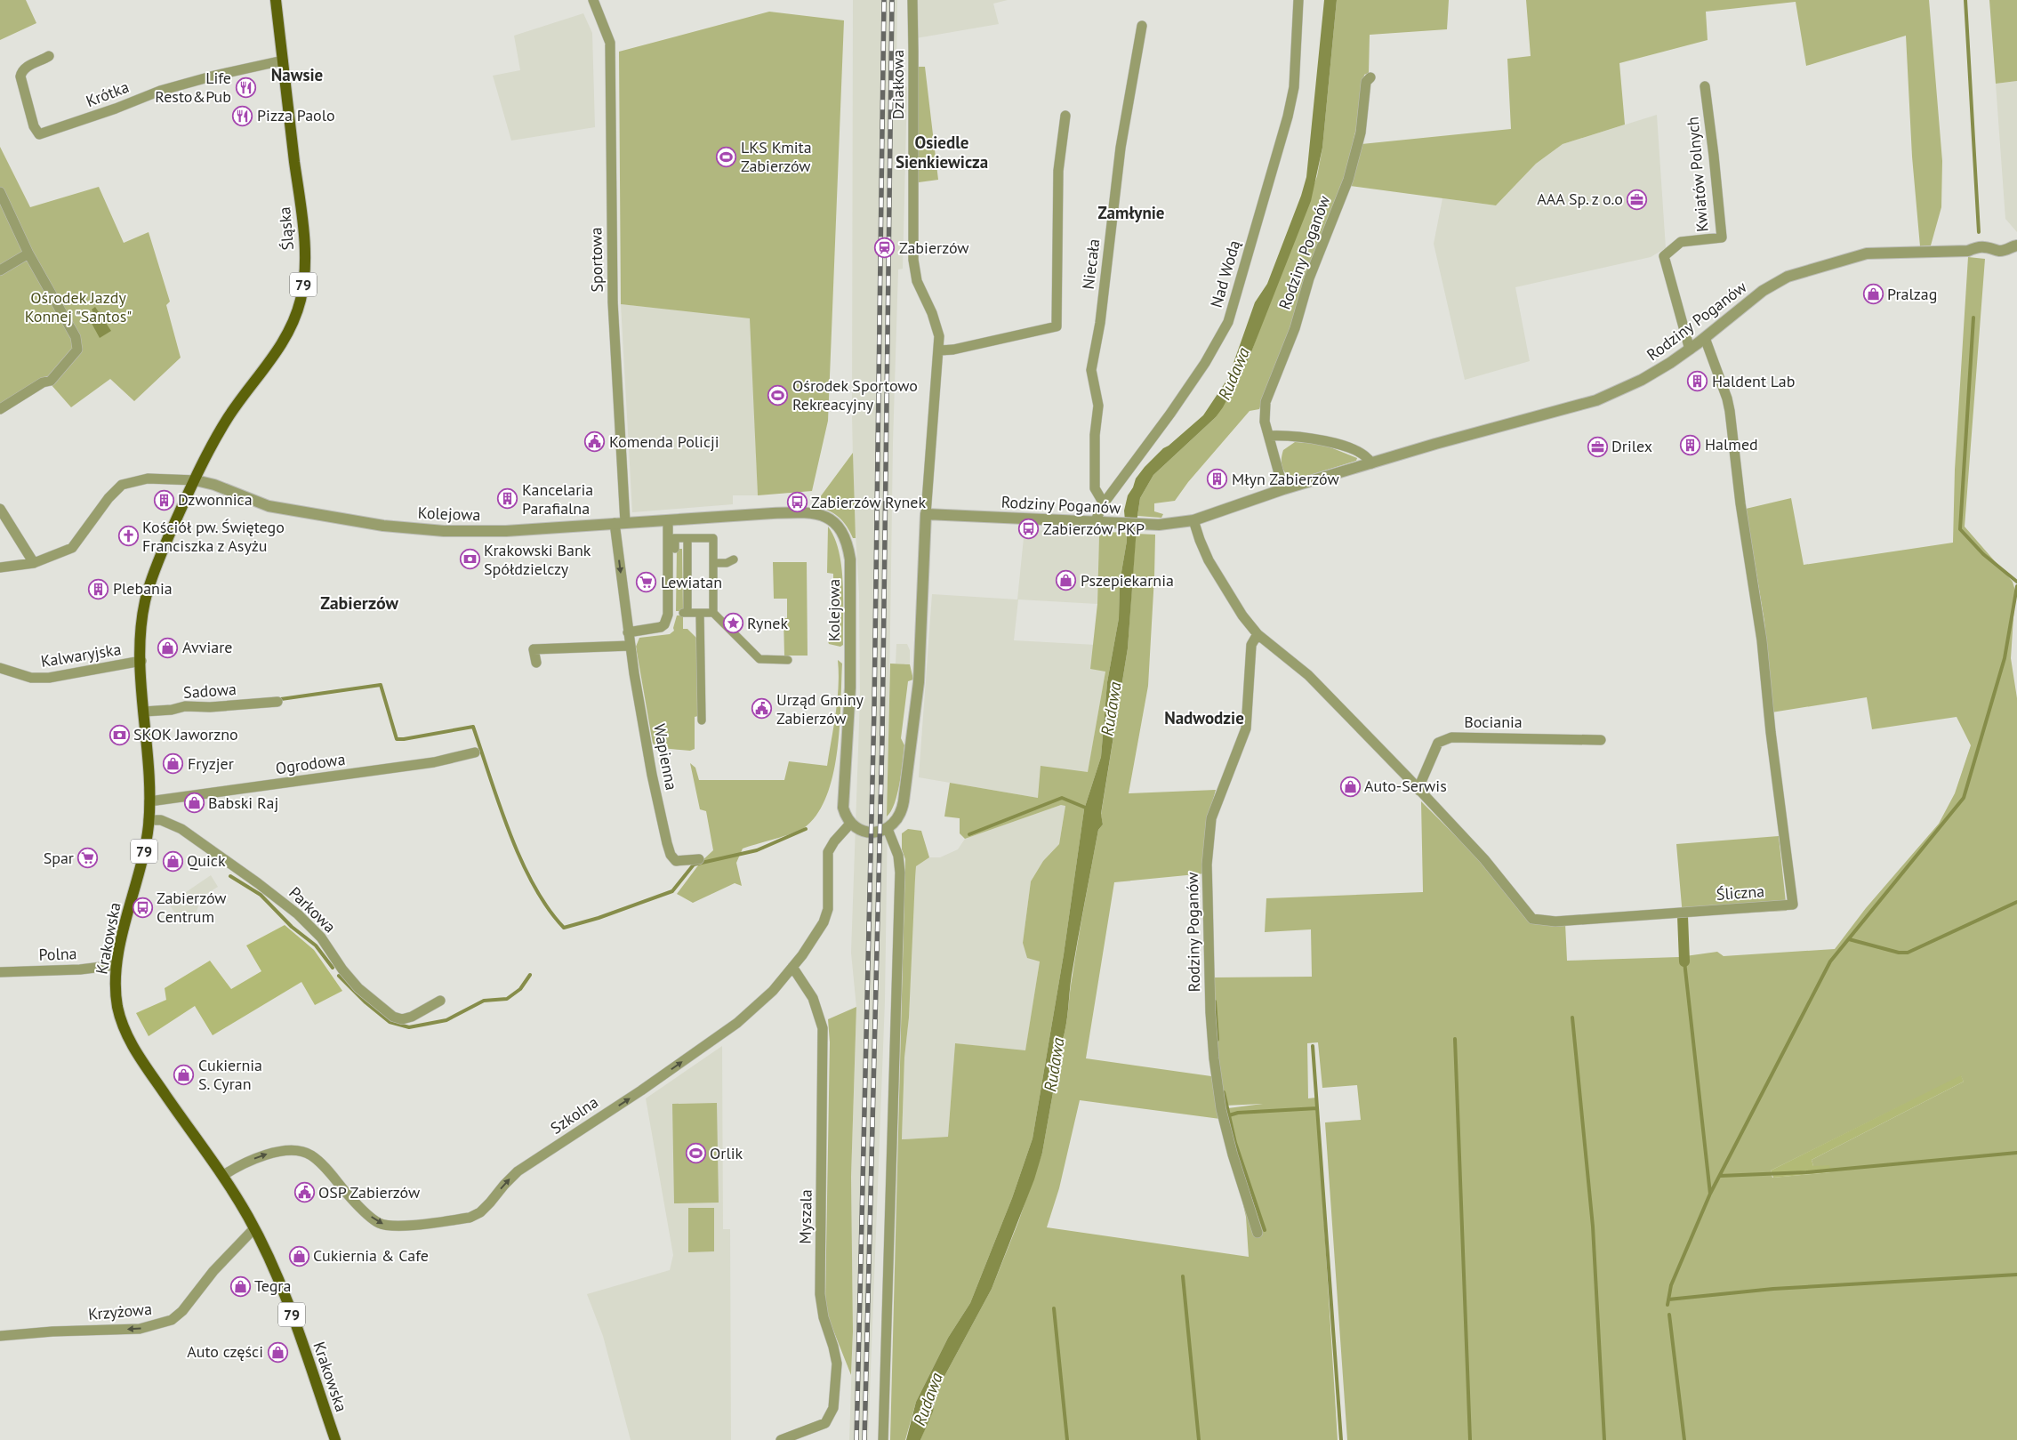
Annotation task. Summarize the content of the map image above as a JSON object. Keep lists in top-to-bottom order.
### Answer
{
  "streets": {
    "main road": ["Śląska", "79", "Krakowska"],
    "street": [
      "Działkowa",
      "Krótka",
      "Kwiatów Polnych",
      "Rodziny Poganów",
      "Sportowa",
      "Niecała",
      "Nad Wodą",
      "Kolejowa",
      "Kalwaryjska",
      "Sadowa",
      "Bociania",
      "Wapienna",
      "Ogrodowa",
      "Śliczna",
      "Parkowa",
      "Polna",
      "Szkolna",
      "Myszala",
      "Krzyżowa"
    ]
  },
  "crossings": [
    ["Krótka", "Śląska"],
    ["Kwiatów Polnych", "Rodziny Poganów"],
    ["Śląska", "Kolejowa"],
    ["Śląska", "Krakowska"],
    ["Rodziny Poganów", "Nad Wodą"],
    ["Rodziny Poganów", "Śliczna"],
    ["Sportowa", "Kolejowa"],
    ["Sportowa", "Wapienna"],
    ["Niecała", "Nad Wodą"],
    ["Kolejowa", "Wapienna"],
    ["Kolejowa", "Krakowska"],
    ["Kolejowa", "Szkolna"],
    ["Kalwaryjska", "Krakowska"],
    ["Sadowa", "Krakowska"],
    ["Bociania", "Śliczna"],
    ["Ogrodowa", "Krakowska"],
    ["Parkowa", "Krakowska"],
    ["Krakowska", "Polna"],
    ["Krakowska", "Szkolna"],
    ["Krakowska", "Krzyżowa"],
    ["Szkolna", "Myszala"]
  ],
  "one_way": ["Szkolna", "Krzyżowa"],
  "districts": [
    "Nawsie",
    "Osiedle Sienkiewicza",
    "Zamłynie",
    "Zabierzów",
    "Nadwodzie"
  ],
  "water": ["Rudawa"],
  "parks": ["Ośrodek Jazdy Konnej \"Santos\""],
  "places": {
    "restaurant": ["Life Resto&Pub", "Pizza Paolo"],
    "sports": ["LKS Kmita Zabierzów", "Ośrodek Sportowo Rekreacyjny", "Orlik"],
    "office": ["AAA Sp. z o.o", "Drilex"],
    "station": ["Zabierzów"],
    "shop": [
      "Pralzag",
      "Pszepiekarnia",
      "Avviare",
      "Fryzjer",
      "Auto-Serwis",
      "Babski Raj",
      "Quick",
      "Cukiernia S. Cyran",
      "Cukiernia & Cafe",
      "Tegra",
      "Auto części"
    ],
    "building": [
      "Haldent Lab",
      "Halmed",
      "Młyn Zabierzów",
      "Kancelaria Parafialna",
      "Dzwonnica",
      "Plebania"
    ],
    "public building": ["Komenda Policji", "Urząd Gminy Zabierzów", "OSP Zabierzów"],
    "bus stop": ["Zabierzów Rynek", "Zabierzów PKP", "Zabierzów Centrum"],
    "church": ["Kościół pw. Świętego Franciszka z Asyżu"],
    "bank": ["Krakowski Bank Spółdzielczy", "SKOK Jaworzno"],
    "supermarket": ["Lewiatan", "Spar"],
    "place": ["Rynek"]
  }
}
